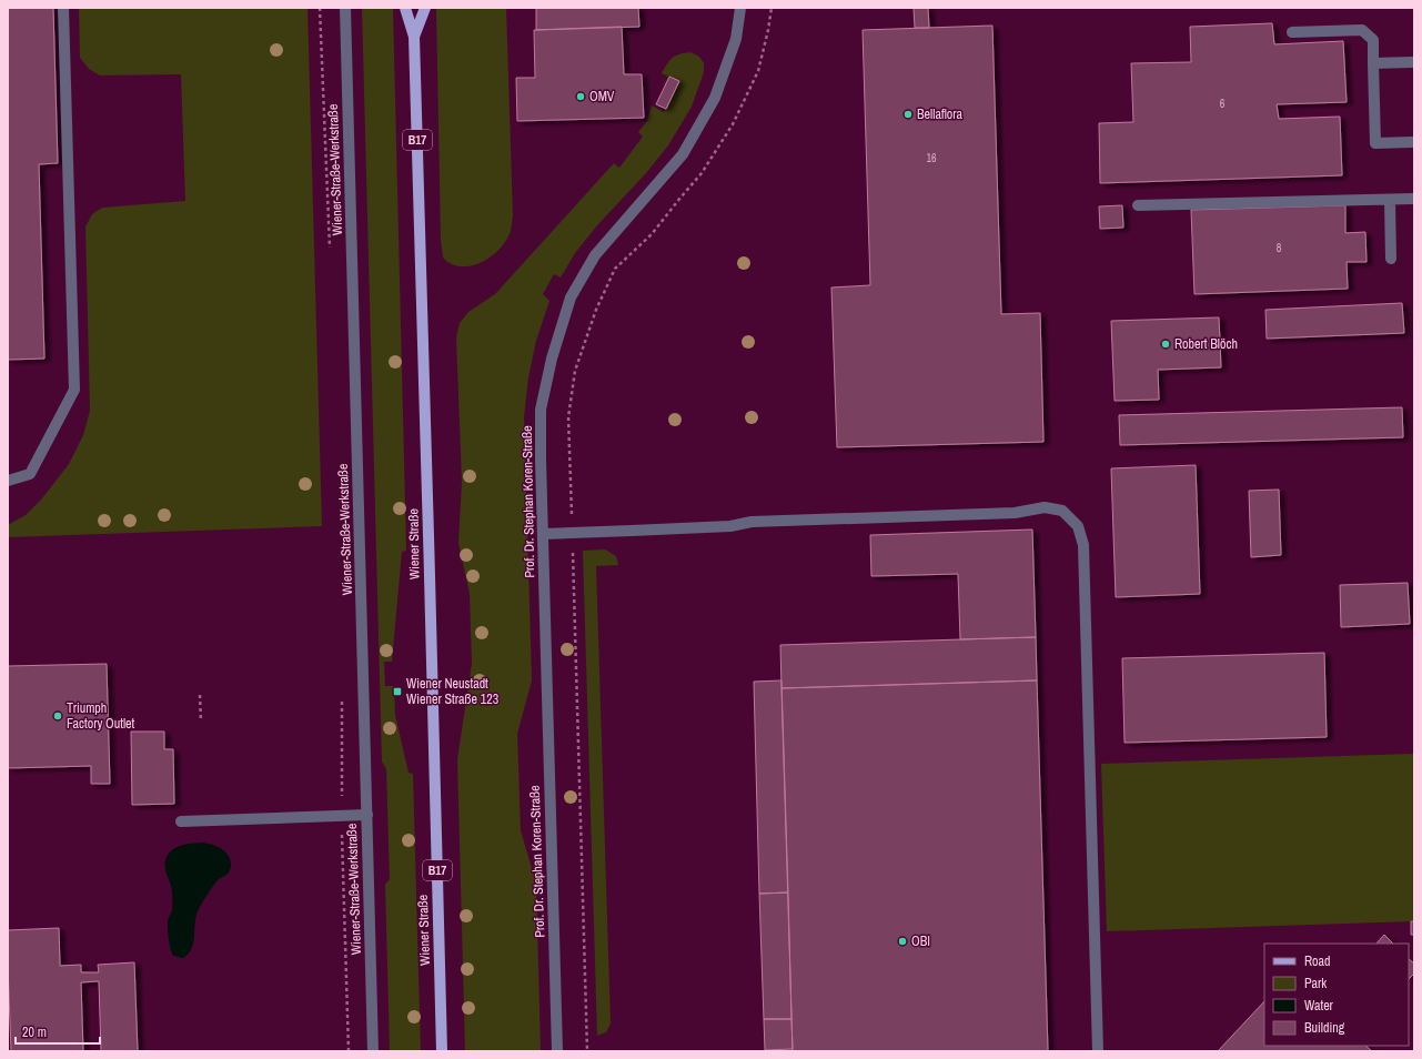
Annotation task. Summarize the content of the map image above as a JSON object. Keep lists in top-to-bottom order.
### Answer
{
  "streets": {
    "main road": ["B17", "Wiener Straße"],
    "street": ["Wiener-Straße-Werkstraße", "Prof. Dr. Stephan Koren-Straße"]
  },
  "places": {
    "other": [
      "OMV",
      "Bellaflora",
      "Robert Blöch",
      "Triumph Factory Outlet",
      "OBI"
    ],
    "transit": ["Wiener Neustadt Wiener Straße 123"]
  },
  "house_numbers": ["6", "16", "8"],
  "legend": [
    "Road",
    "Park",
    "Water",
    "Building"
  ],
  "scale_bar": "20 m"
}
